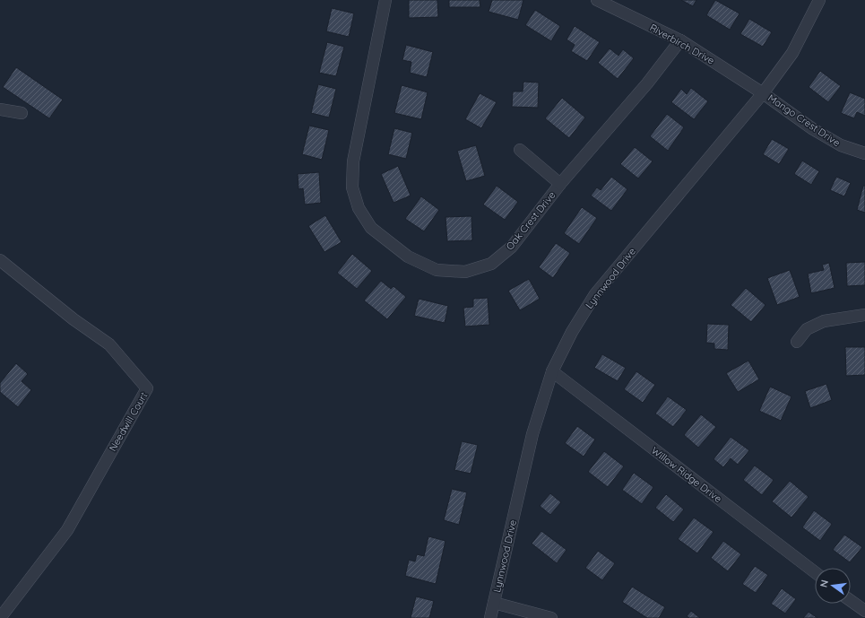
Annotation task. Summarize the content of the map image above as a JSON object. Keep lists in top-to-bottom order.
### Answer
{
  "streets": {
    "street": [
      "Riverbirch Drive",
      "Mango Crest Drive",
      "Oak Crest Drive",
      "Lynnwood Drive",
      "Needwill Court",
      "Willow Ridge Drive"
    ]
  },
  "crossings": [
    ["Riverbirch Drive", "Mango Crest Drive"],
    ["Riverbirch Drive", "Oak Crest Drive"],
    ["Riverbirch Drive", "Lynnwood Drive"],
    ["Mango Crest Drive", "Lynnwood Drive"],
    ["Lynnwood Drive", "Willow Ridge Drive"]
  ],
  "north": "left"
}
